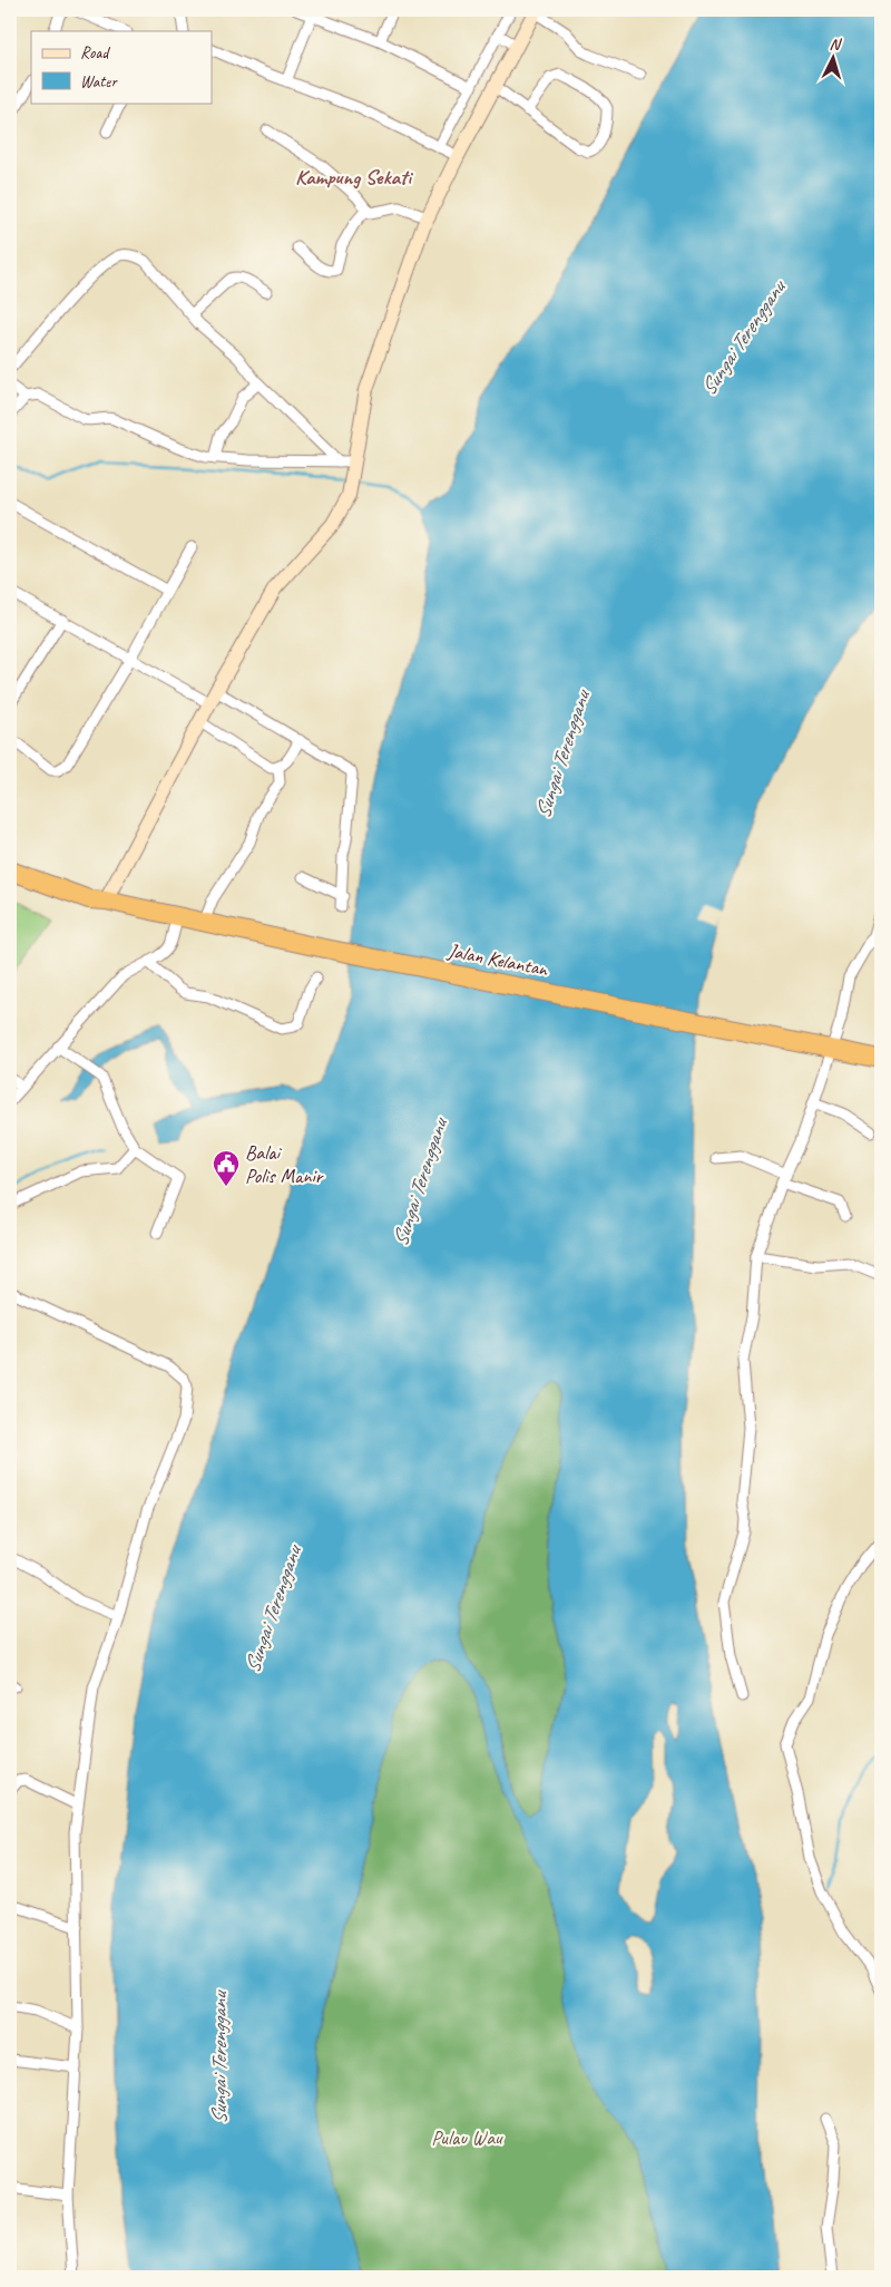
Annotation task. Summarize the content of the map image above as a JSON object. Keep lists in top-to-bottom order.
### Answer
{
  "streets": {
    "highway": ["Jalan Kelantan"]
  },
  "districts": ["Kampung Sekati"],
  "water": ["Sungai Terengganu"],
  "parks": ["Pulau Wau"],
  "places": {
    "public building": ["Balai Polis Manir"]
  },
  "legend": ["Road", "Water"],
  "north": "top"
}
